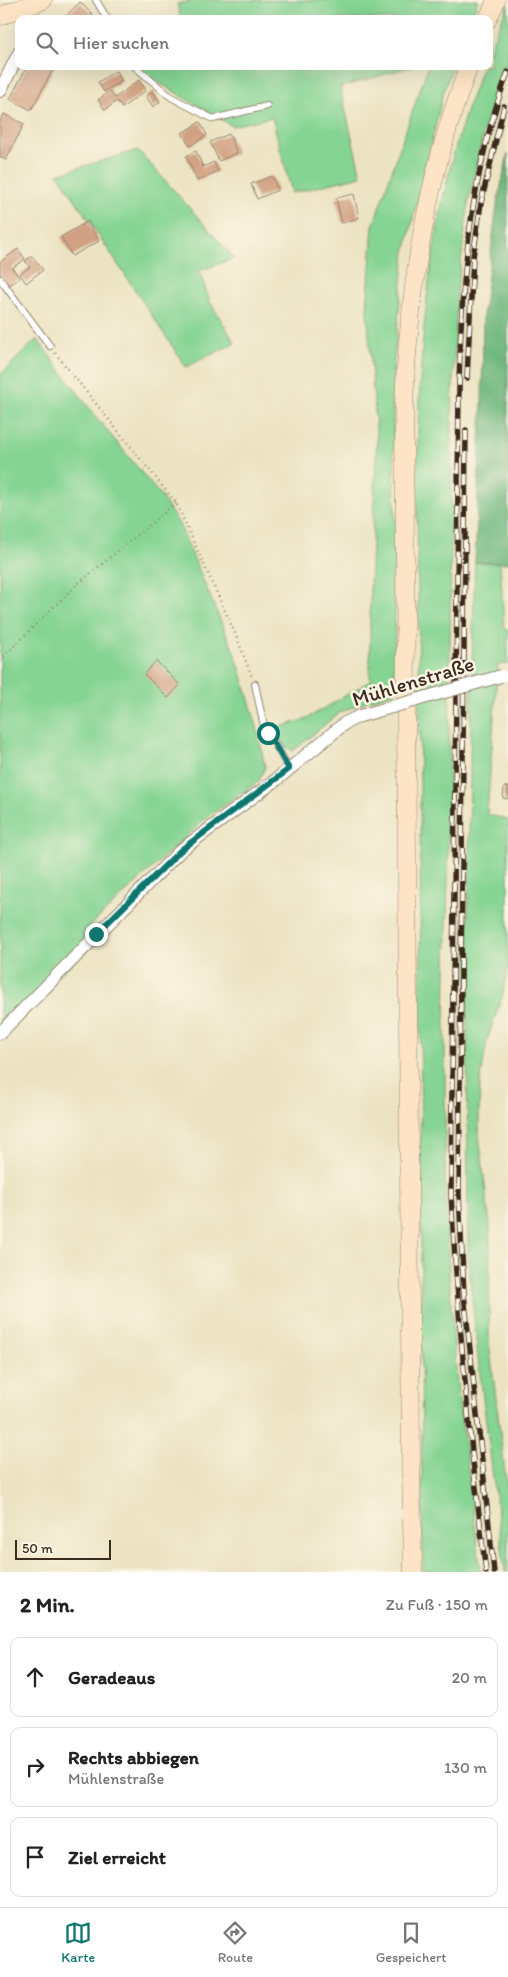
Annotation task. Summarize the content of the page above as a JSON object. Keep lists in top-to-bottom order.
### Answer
{
  "streets": {
    "street": ["Mühlenstraße"]
  },
  "scale_bar": "50 m",
  "page": {
    "search": "Hier suchen",
    "scale": "50 m",
    "heading": ["2 Min.", "Zu Fuß · 150 m"],
    "list": [
      ["Geradeaus", "20 m"],
      ["Rechts abbiegen", "Mühlenstraße", "130 m"],
      "Ziel erreicht"
    ],
    "nav": ["Karte", "Route", "Gespeichert"]
  }
}
